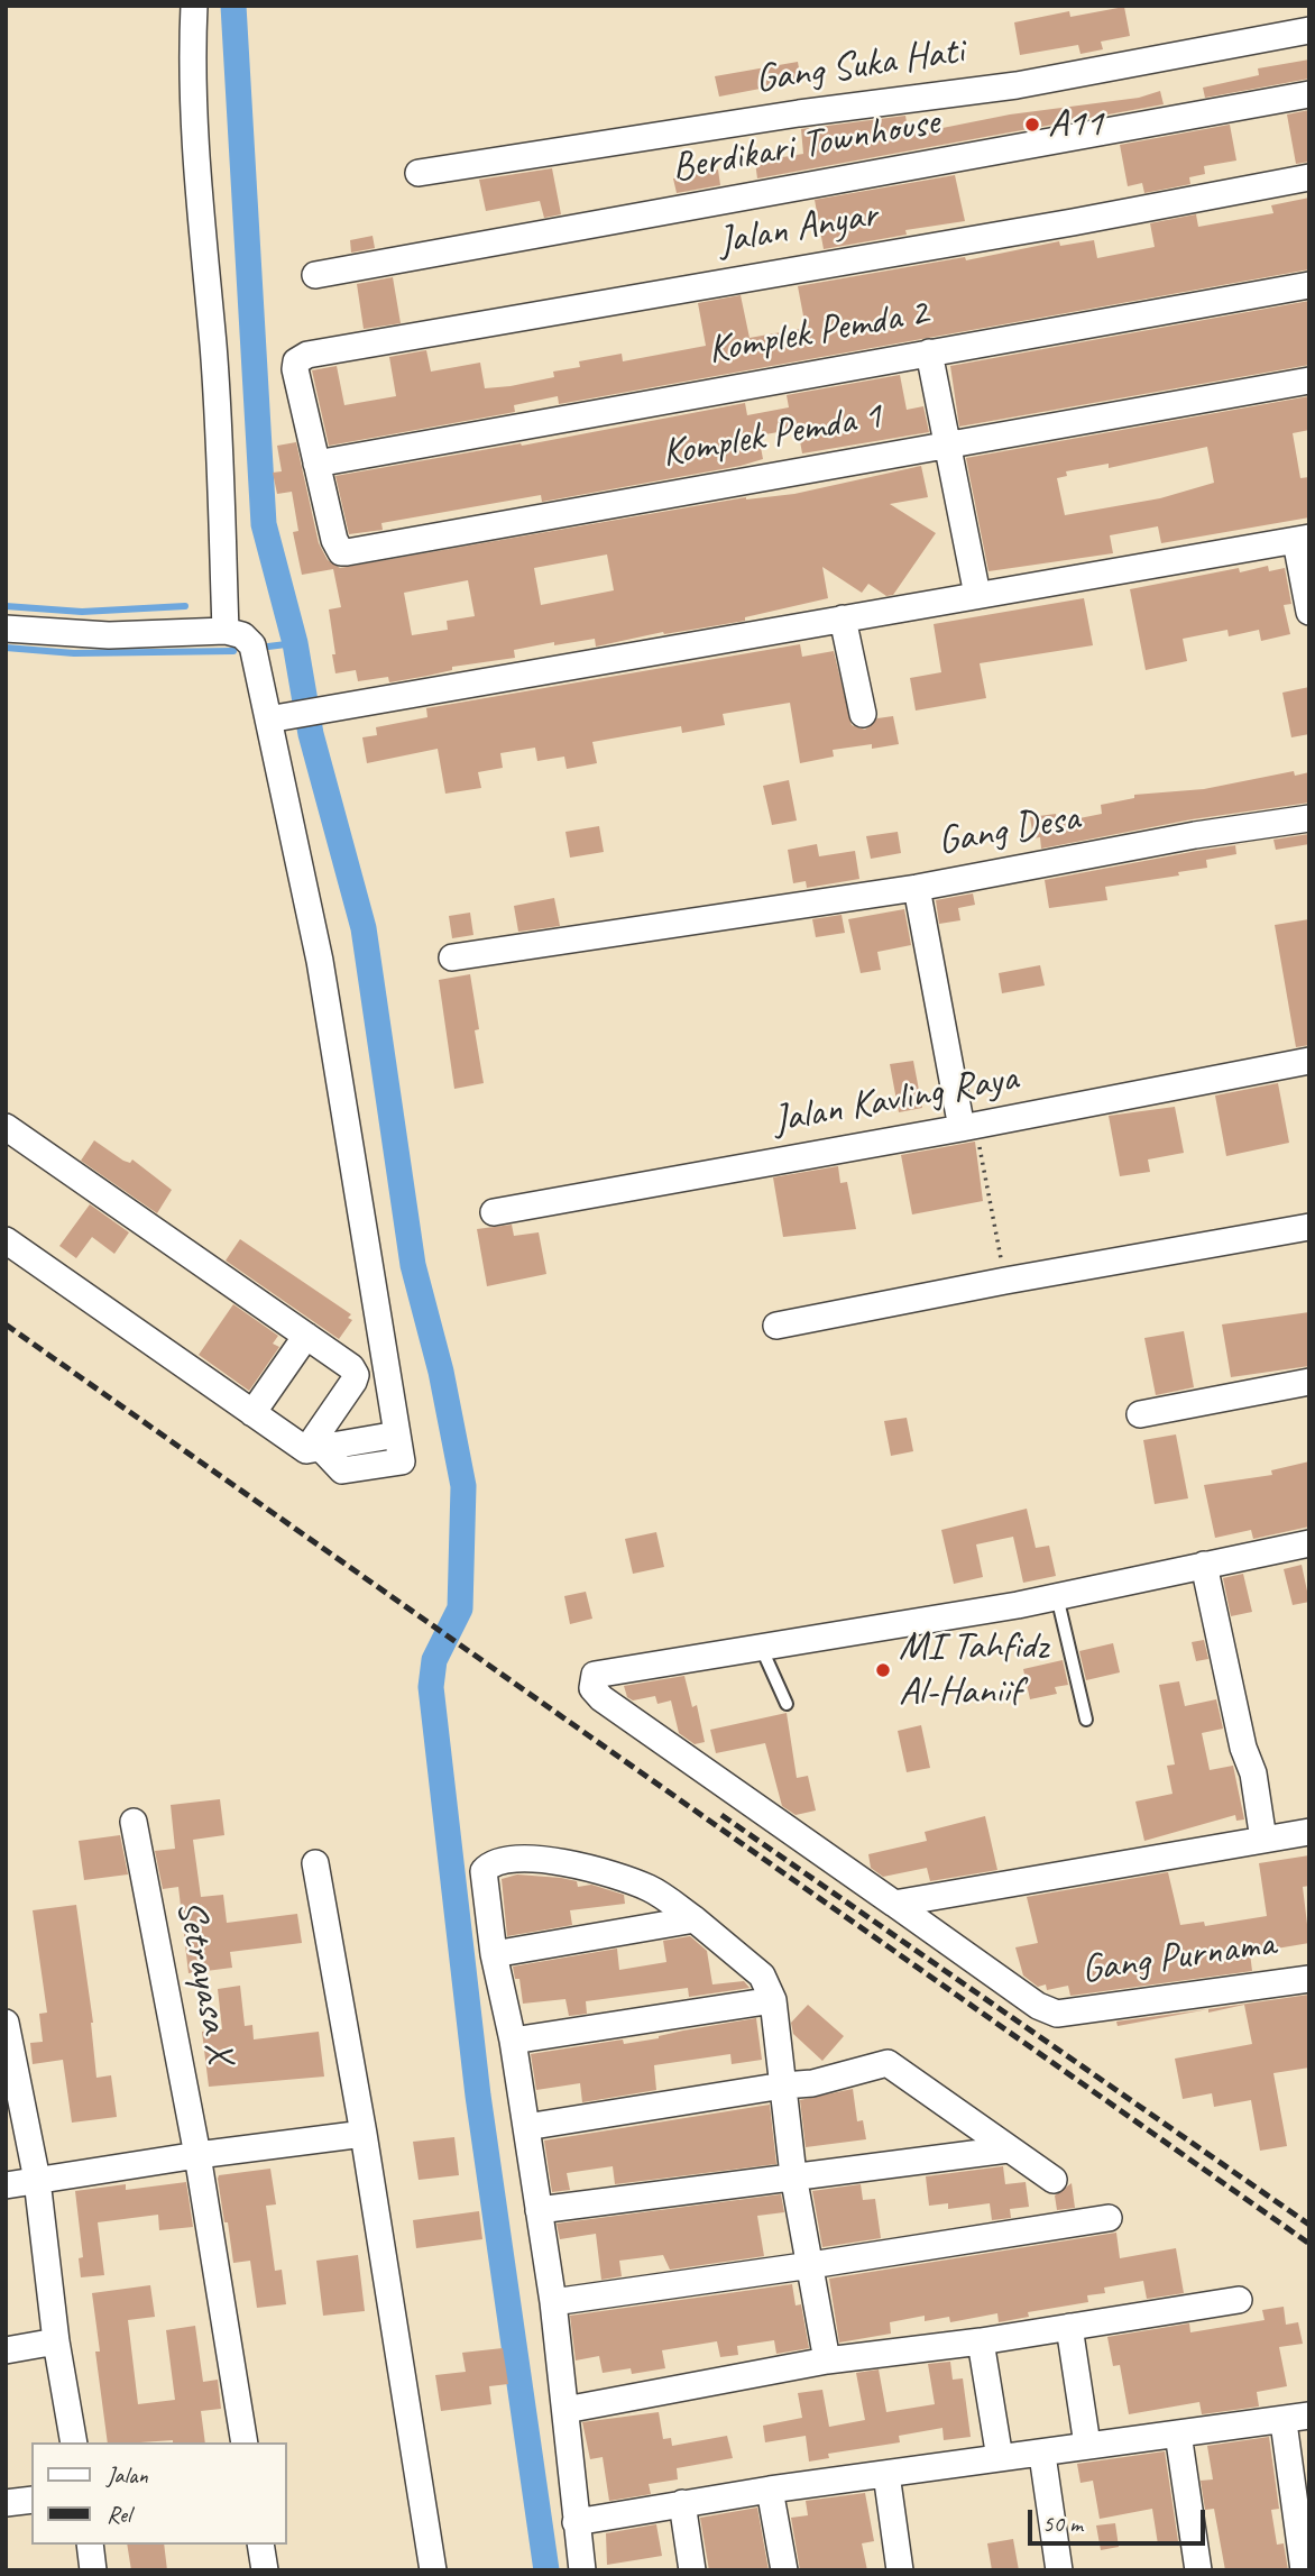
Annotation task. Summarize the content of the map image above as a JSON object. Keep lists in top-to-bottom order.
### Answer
{
  "streets": {
    "street": [
      "Gang Suka Hati",
      "Berdikari Townhouse",
      "Jalan Anyar",
      "Komplek Pemda 2",
      "Komplek Pemda 1",
      "Gang Desa",
      "Jalan Kavling Raya",
      "Gang Purnama",
      "Setrayasa X"
    ]
  },
  "crossings": [
    ["Jalan Anyar", "Komplek Pemda 2"],
    ["Jalan Anyar", "Komplek Pemda 1"],
    ["Komplek Pemda 2", "Komplek Pemda 1"],
    ["Gang Desa", "Jalan Kavling Raya"]
  ],
  "places": ["A11", "MI Tahfidz Al-Haniif"],
  "legend": ["Jalan", "Rel"],
  "scale_bar": "50 m"
}
